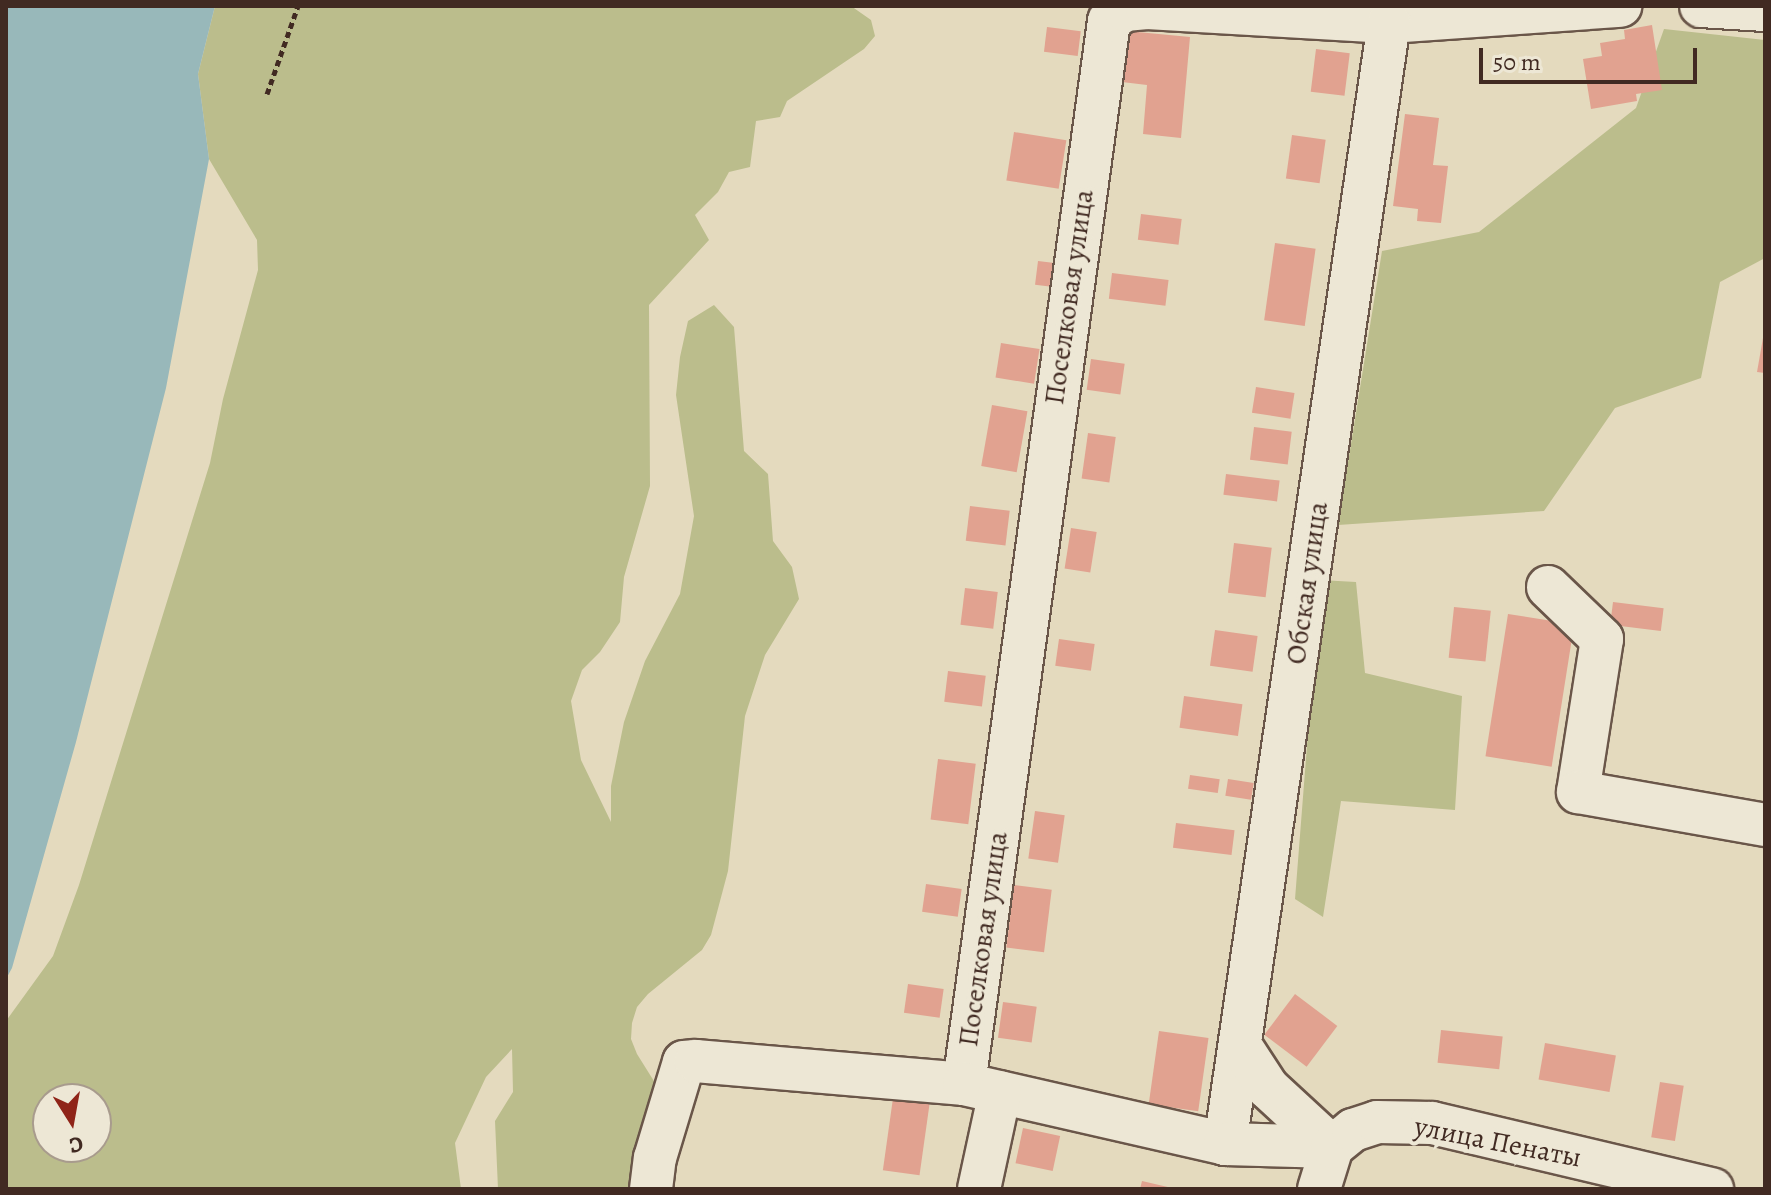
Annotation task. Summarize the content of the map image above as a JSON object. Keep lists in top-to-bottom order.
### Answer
{
  "streets": {
    "street": ["Поселковая улица", "Обская улица", "улица Пенаты"]
  },
  "crossings": [
    ["Поселковая улица", "Обская улица"]
  ],
  "scale_bar": "50 m",
  "north": "bottom"
}
